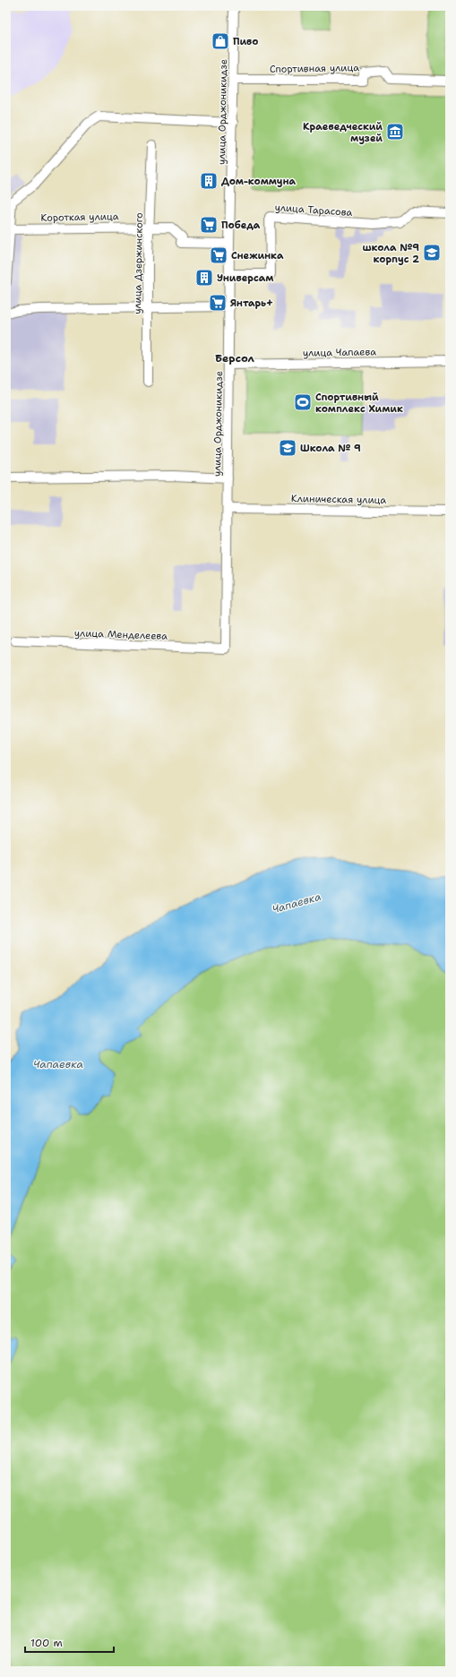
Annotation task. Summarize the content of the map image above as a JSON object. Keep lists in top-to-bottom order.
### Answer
{
  "streets": {
    "street": [
      "Спортивная улица",
      "улица Орджоникидзе",
      "улица Тарасова",
      "Короткая улица",
      "улица Дзержинского",
      "улица Чапаева",
      "Клиническая улица",
      "улица Менделеева"
    ]
  },
  "crossings": [
    ["Спортивная улица", "улица Орджоникидзе"],
    ["улица Орджоникидзе", "улица Тарасова"],
    ["улица Орджоникидзе", "Короткая улица"],
    ["улица Орджоникидзе", "улица Чапаева"],
    ["улица Орджоникидзе", "Клиническая улица"],
    ["улица Орджоникидзе", "улица Менделеева"],
    ["Короткая улица", "улица Дзержинского"]
  ],
  "districts": ["Берсол"],
  "water": ["Чапаевка"],
  "places": {
    "shop": ["Пиво"],
    "museum": ["Краеведческий музей"],
    "building": ["Дом-коммуна", "Универсам"],
    "supermarket": ["Победа", "Снежинка", "Янтарь+"],
    "school or university": ["школа №9 корпус 2", "Школа № 9"],
    "sports": ["Спортивный комплекс Химик"]
  },
  "scale_bar": "100 m"
}
